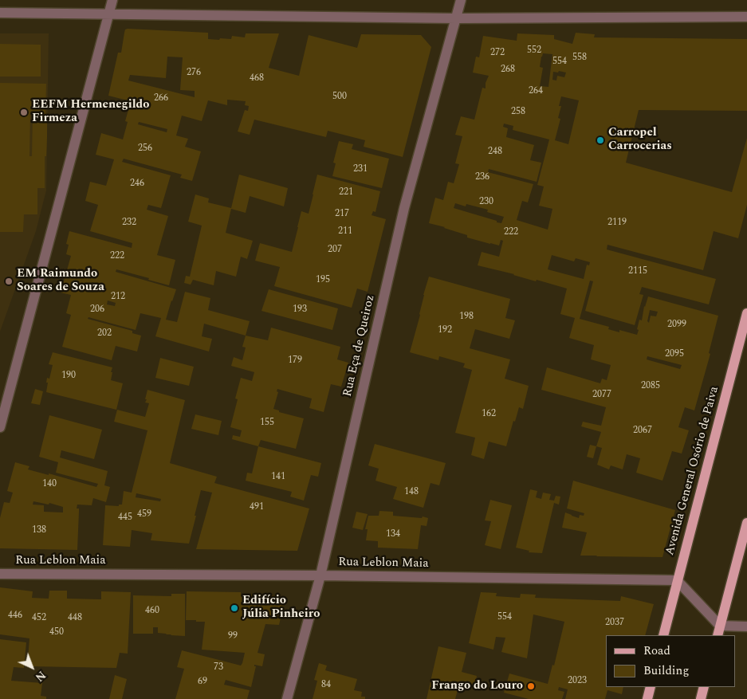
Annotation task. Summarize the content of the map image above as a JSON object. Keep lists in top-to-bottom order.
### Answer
{
  "streets": {
    "main road": ["Avenida General Osório de Paiva"],
    "street": ["Rua Eça de Queiroz", "Rua Leblon Maia"]
  },
  "crossings": [
    ["Rua Eça de Queiroz", "Rua Leblon Maia"],
    ["Avenida General Osório de Paiva", "Rua Leblon Maia"]
  ],
  "places": [
    "EEFM Hermenegildo Firmeza",
    "Carropel Carrocerias",
    "EM Raimundo Soares de Souza",
    "Edifício Júlia Pinheiro",
    "Frango do Louro"
  ],
  "house_numbers": [
    "552",
    "272",
    "558",
    "554",
    "268",
    "276",
    "468",
    "264",
    "500",
    "266",
    "258",
    "256",
    "248",
    "231",
    "236",
    "246",
    "221",
    "230",
    "217",
    "232",
    "2119",
    "211",
    "222",
    "207",
    "222",
    "2115",
    "195",
    "212",
    "206",
    "193",
    "198",
    "2099",
    "192",
    "202",
    "2095",
    "179",
    "190",
    "2085",
    "2077",
    "162",
    "155",
    "2067",
    "141",
    "140",
    "148",
    "491",
    "459",
    "445",
    "138",
    "134",
    "460",
    "446",
    "554",
    "452",
    "448",
    "2037",
    "450",
    "99",
    "73",
    "2023",
    "69",
    "84"
  ],
  "legend": ["Road", "Building"],
  "north": "bottom right"
}
